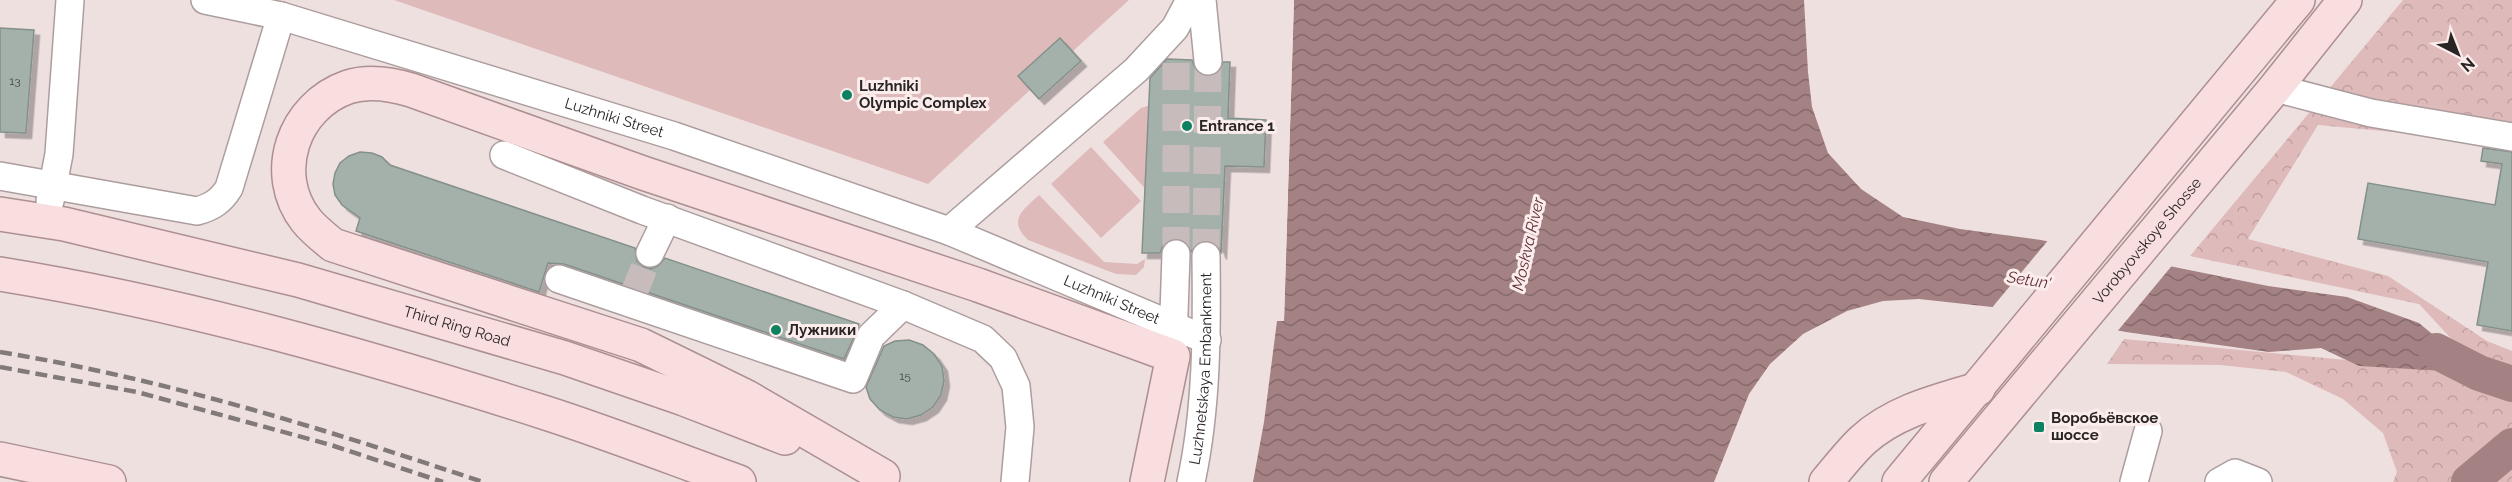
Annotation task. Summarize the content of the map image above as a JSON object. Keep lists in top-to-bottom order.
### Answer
{
  "streets": {
    "main road": ["Vorobyovskoye Shosse", "Third Ring Road", "Luzhnetskaya Embankment"],
    "street": ["Luzhniki Street"]
  },
  "crossings": [
    ["Luzhniki Street", "Luzhnetskaya Embankment"]
  ],
  "water": ["Moskva River", "Setun'"],
  "places": {
    "other": ["Luzhniki Olympic Complex", "Entrance 1", "Лужники"],
    "transit": ["Воробьёвское шоссе"]
  },
  "house_numbers": ["13", "15"],
  "north": "bottom right"
}
